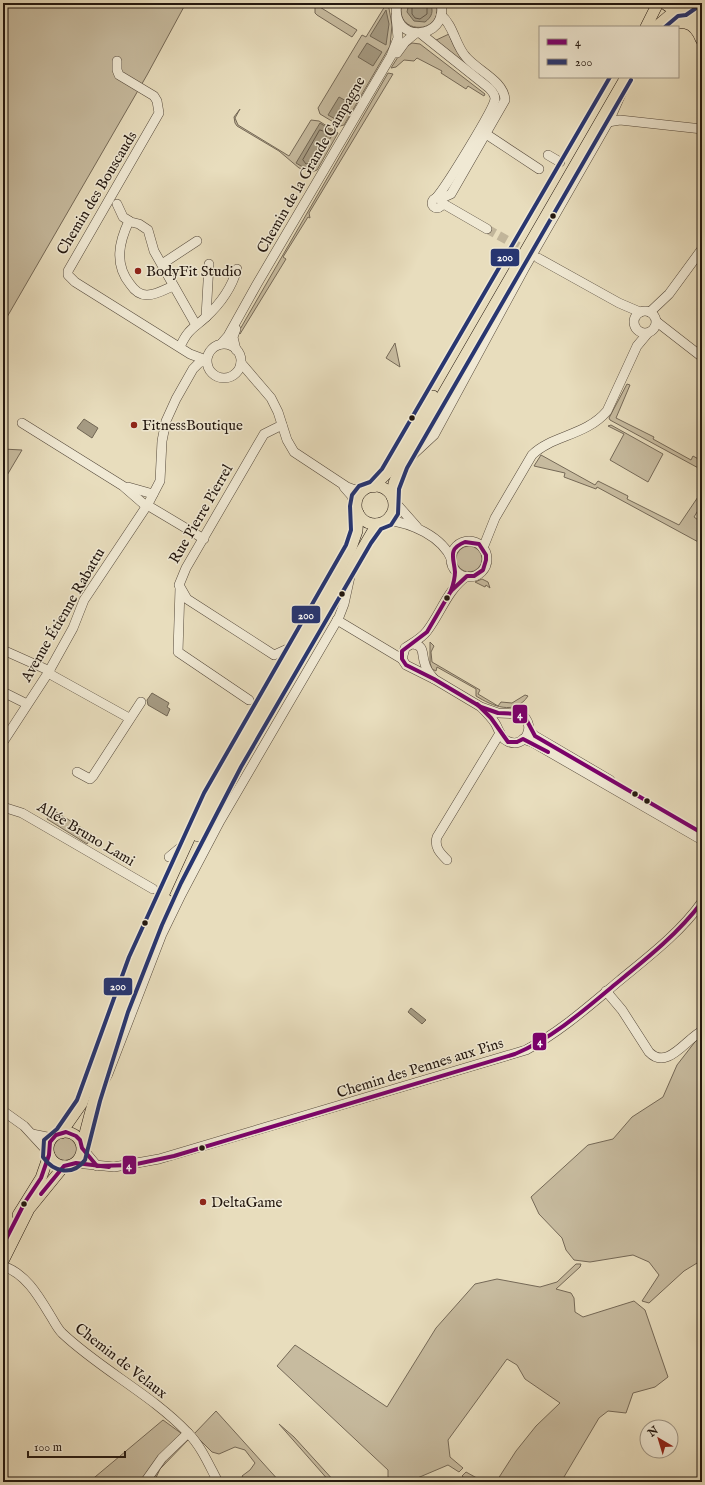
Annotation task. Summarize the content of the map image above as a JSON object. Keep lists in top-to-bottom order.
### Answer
{
  "streets": {
    "street": [
      "Chemin de la Grande Campagne",
      "Chemin des Bouscauds",
      "Rue Pierre Pierrel",
      "Avenue Étienne Rabattu",
      "Allée Bruno Lami",
      "Chemin des Pennes aux Pins",
      "Chemin de Velaux"
    ]
  },
  "crossings": [
    ["Chemin de la Grande Campagne", "Chemin des Bouscauds"],
    ["Chemin des Bouscauds", "Avenue Étienne Rabattu"]
  ],
  "places": ["BodyFit Studio", "FitnessBoutique", "DeltaGame"],
  "lines": ["transit line 200", "transit line 4"],
  "legend": ["4", "200"],
  "scale_bar": "100 m",
  "north": "top left"
}
